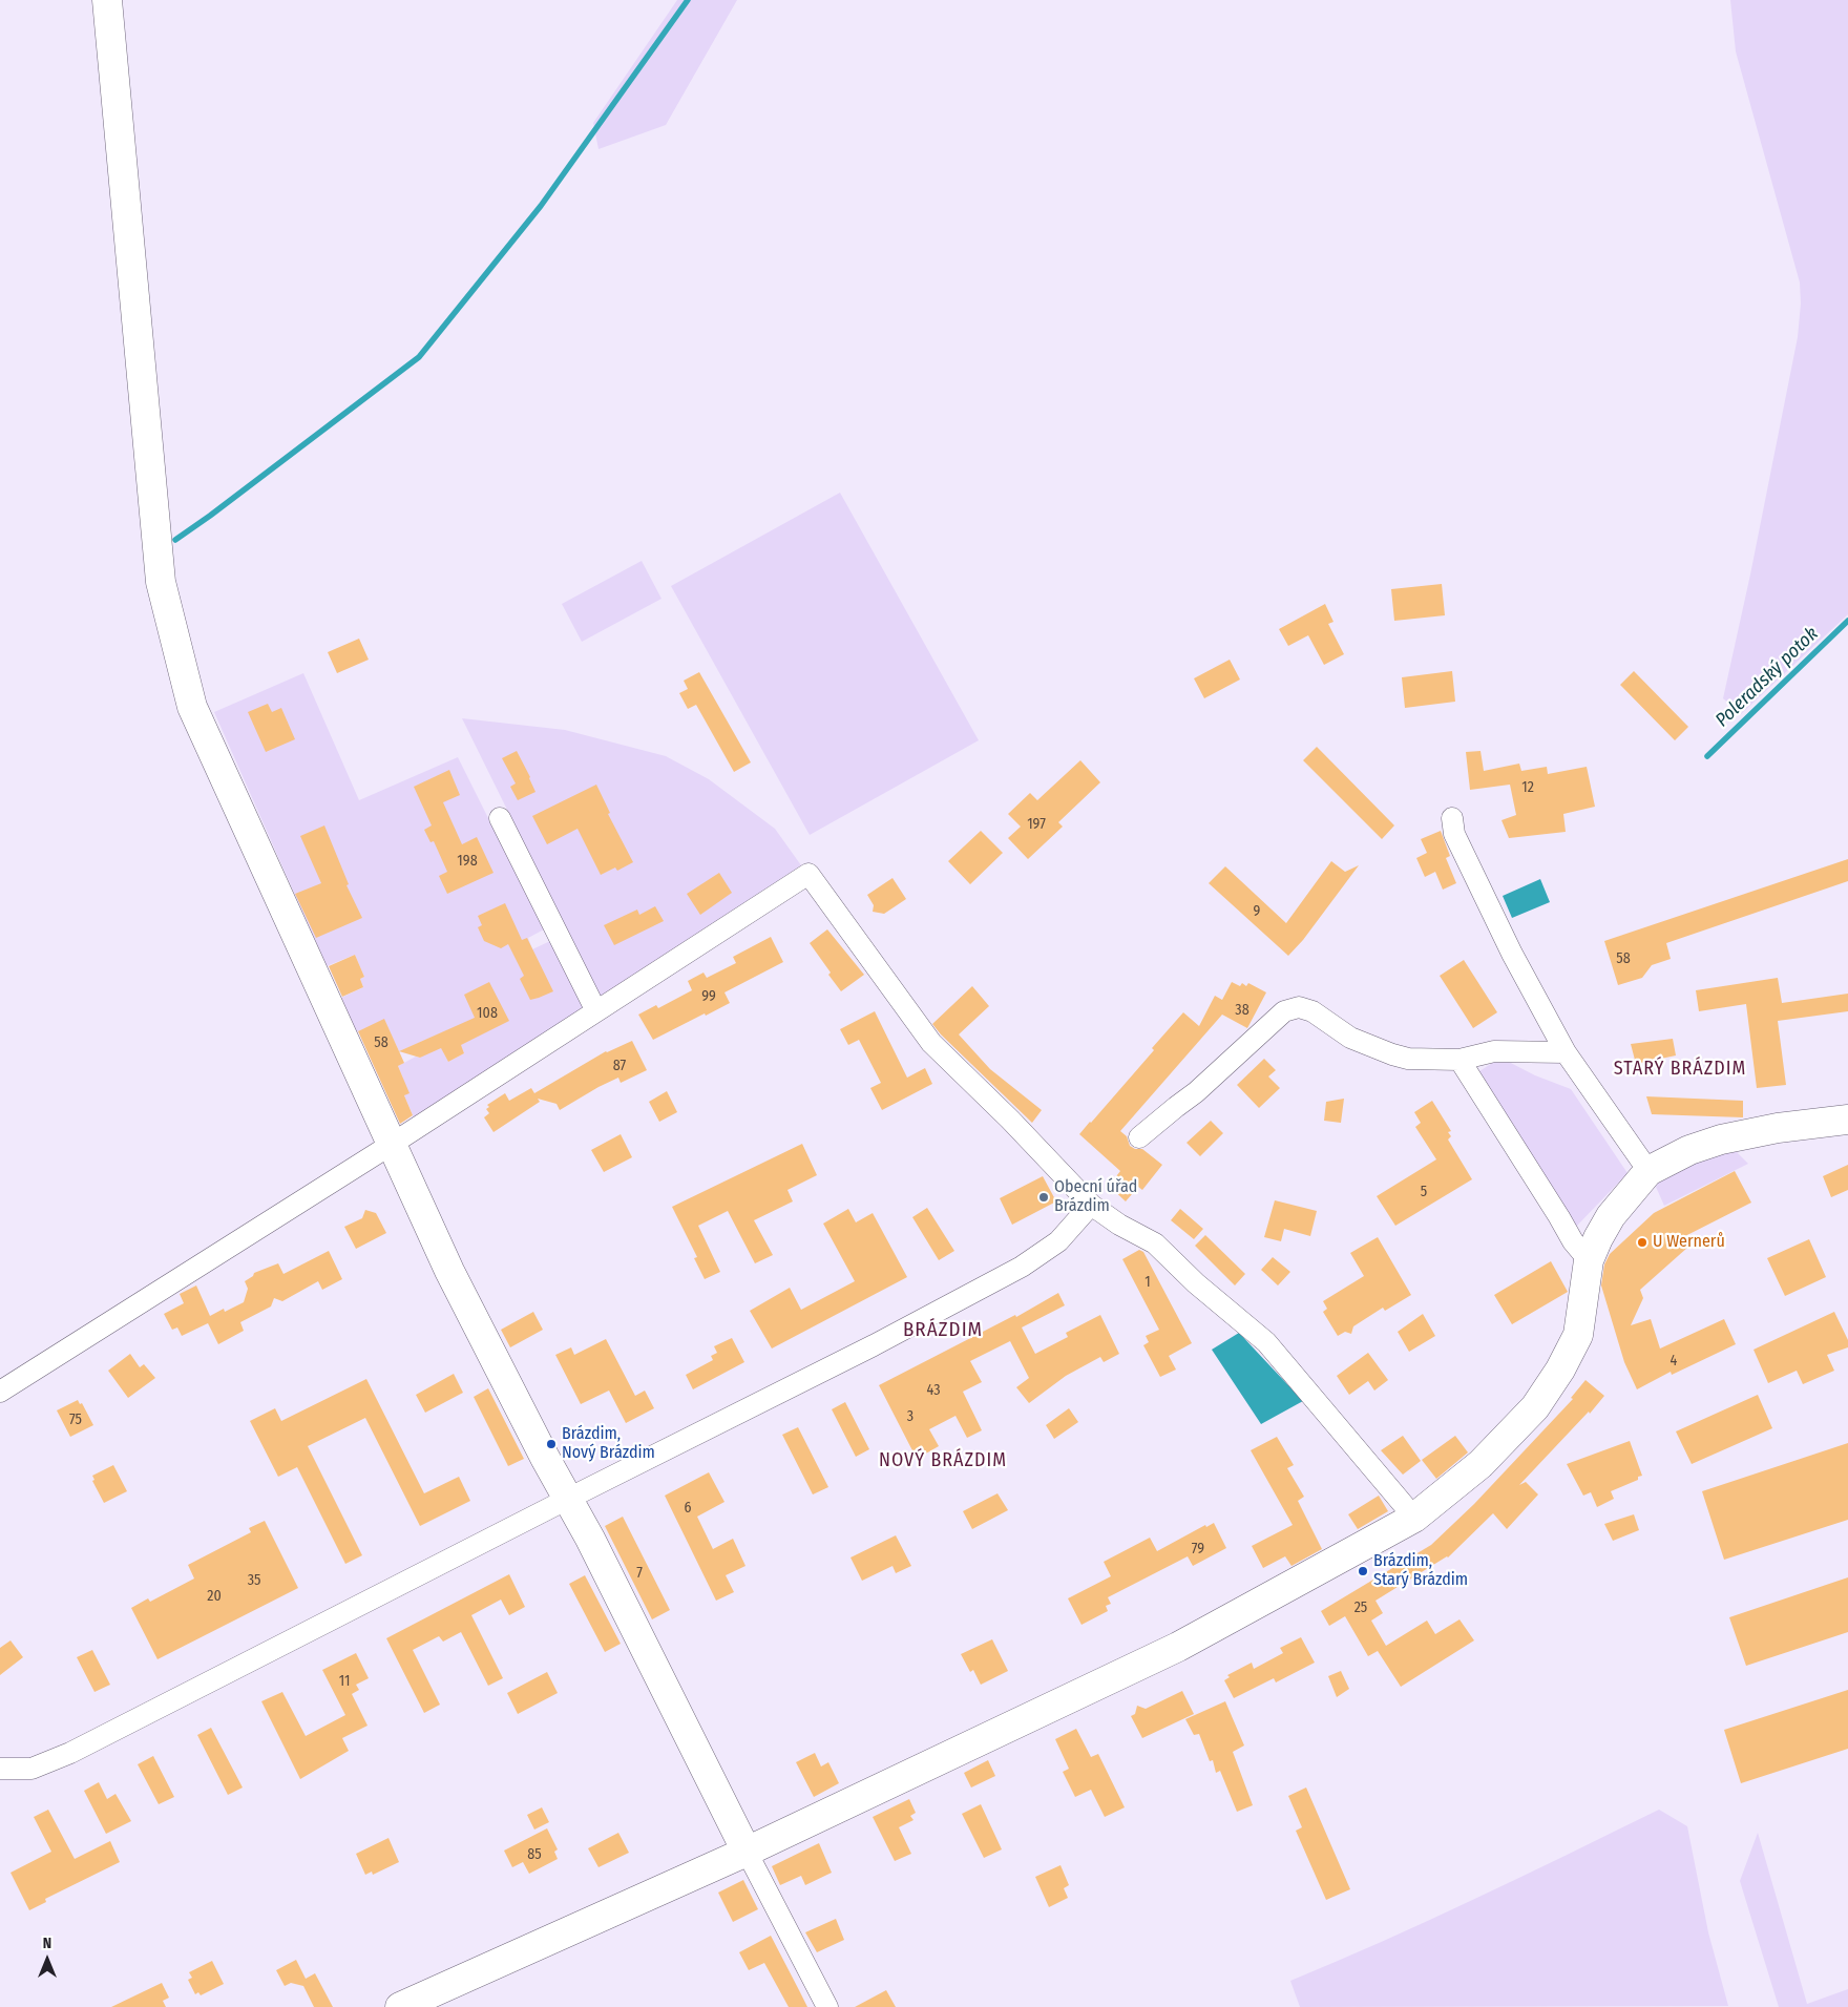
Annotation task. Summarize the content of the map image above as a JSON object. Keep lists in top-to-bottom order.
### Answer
{
  "districts": ["STARÝ BRÁZDIM", "BRÁZDIM", "NOVÝ BRÁZDIM"],
  "water": ["Poleradský potok"],
  "places": [
    "Obecní úřad Brázdim",
    "U Wernerů",
    "Brázdim, Nový Brázdim",
    "Brázdim, Starý Brázdim"
  ],
  "house_numbers": [
    "12",
    "197",
    "198",
    "9",
    "58",
    "99",
    "38",
    "108",
    "58",
    "87",
    "5",
    "1",
    "4",
    "43",
    "3",
    "75",
    "6",
    "79",
    "7",
    "35",
    "20",
    "25",
    "11",
    "85"
  ],
  "north": "top"
}
